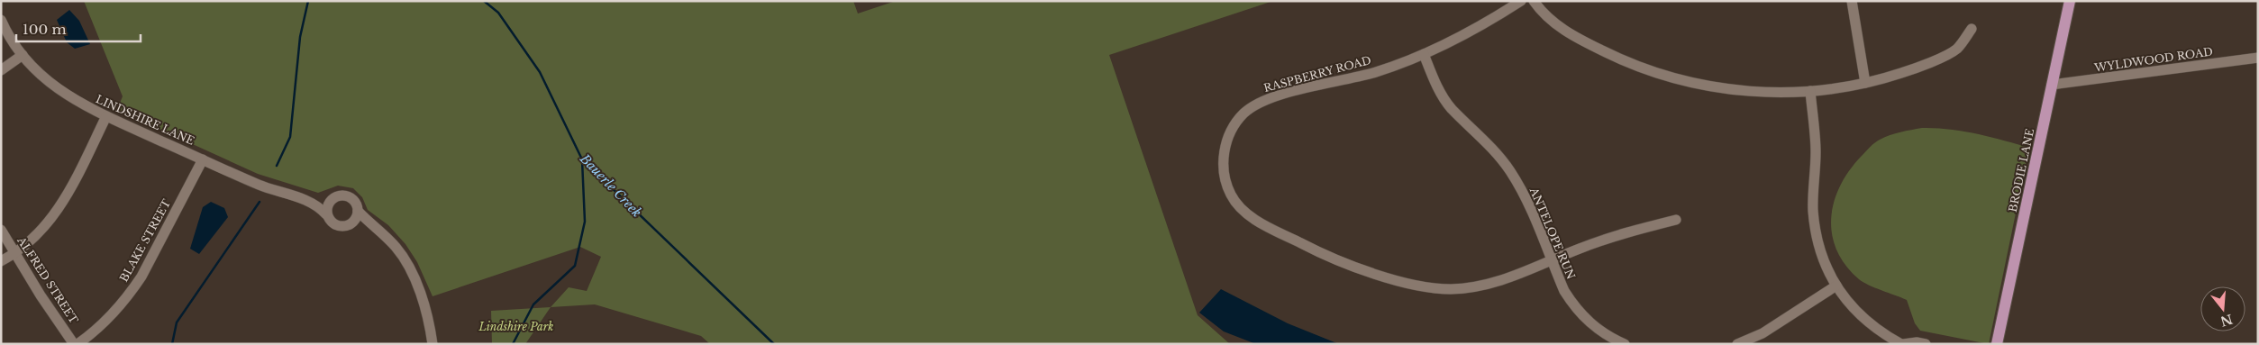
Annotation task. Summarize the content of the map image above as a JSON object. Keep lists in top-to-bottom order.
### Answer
{
  "streets": {
    "main road": ["BRODIE LANE"],
    "street": [
      "WYLDWOOD ROAD",
      "RASPBERRY ROAD",
      "LINDSHIRE LANE",
      "ANTELOPE RUN",
      "BLAKE STREET",
      "ALFRED STREET"
    ]
  },
  "crossings": [
    ["WYLDWOOD ROAD", "BRODIE LANE"],
    ["RASPBERRY ROAD", "ANTELOPE RUN"],
    ["LINDSHIRE LANE", "BLAKE STREET"]
  ],
  "water": ["Bauerle Creek"],
  "parks": ["Lindshire Park"],
  "scale_bar": "100 m",
  "north": "bottom"
}
